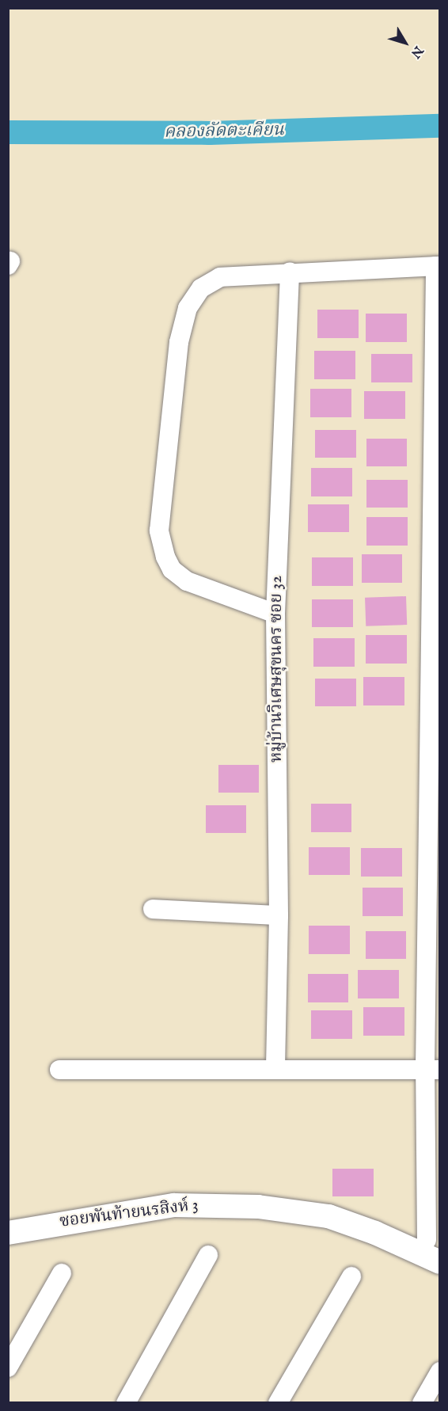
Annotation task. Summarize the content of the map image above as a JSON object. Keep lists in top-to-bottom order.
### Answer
{
  "streets": {
    "street": ["หมู่บ้านวิเศษสุขนคร ซอย 32", "ซอยพันท้ายนรสิงห์ 3"]
  },
  "water": ["คลองลัดตะเคียน"],
  "north": "bottom right"
}
